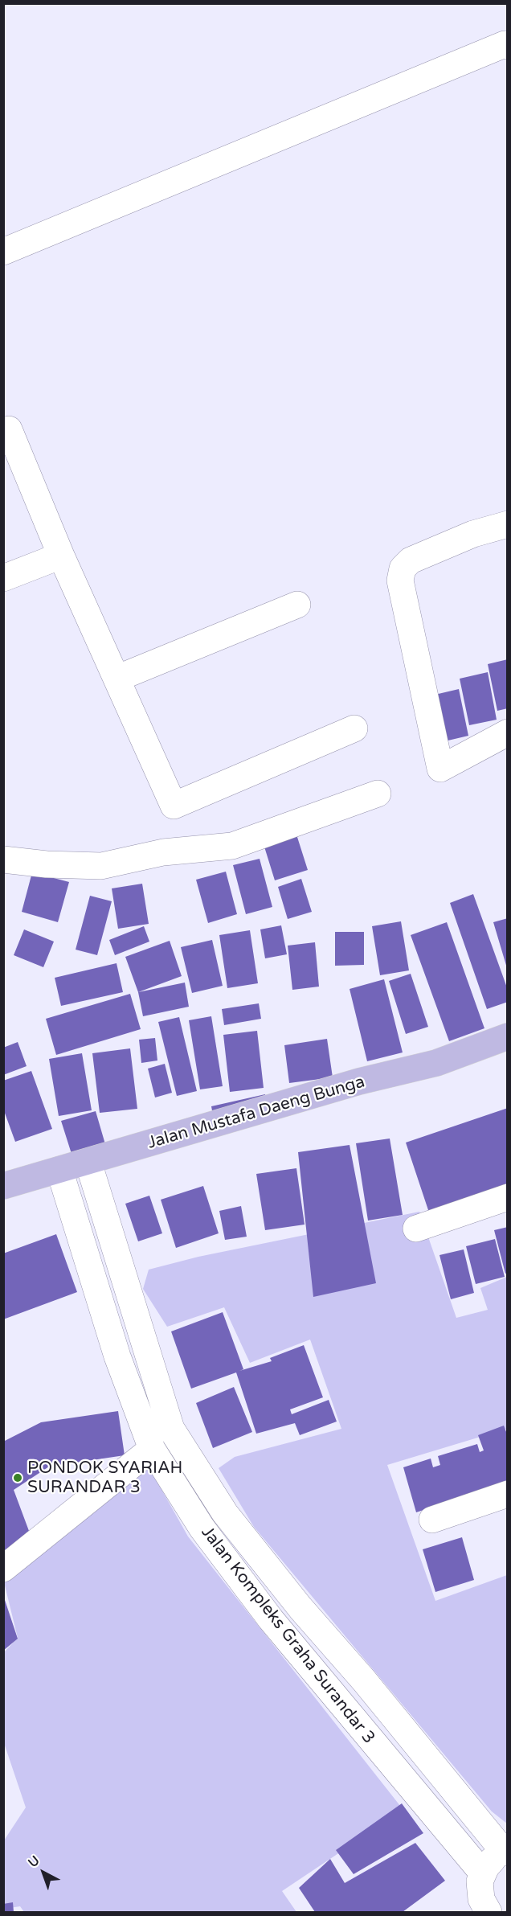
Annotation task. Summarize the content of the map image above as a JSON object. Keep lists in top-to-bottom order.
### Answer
{
  "streets": {
    "main road": ["Jalan Mustafa Daeng Bunga"],
    "street": ["Jalan Kompleks Graha Surandar 3"]
  },
  "crossings": [
    ["Jalan Mustafa Daeng Bunga", "Jalan Kompleks Graha Surandar 3"]
  ],
  "places": ["PONDOK SYARIAH SURANDAR 3"],
  "north": "top left"
}
